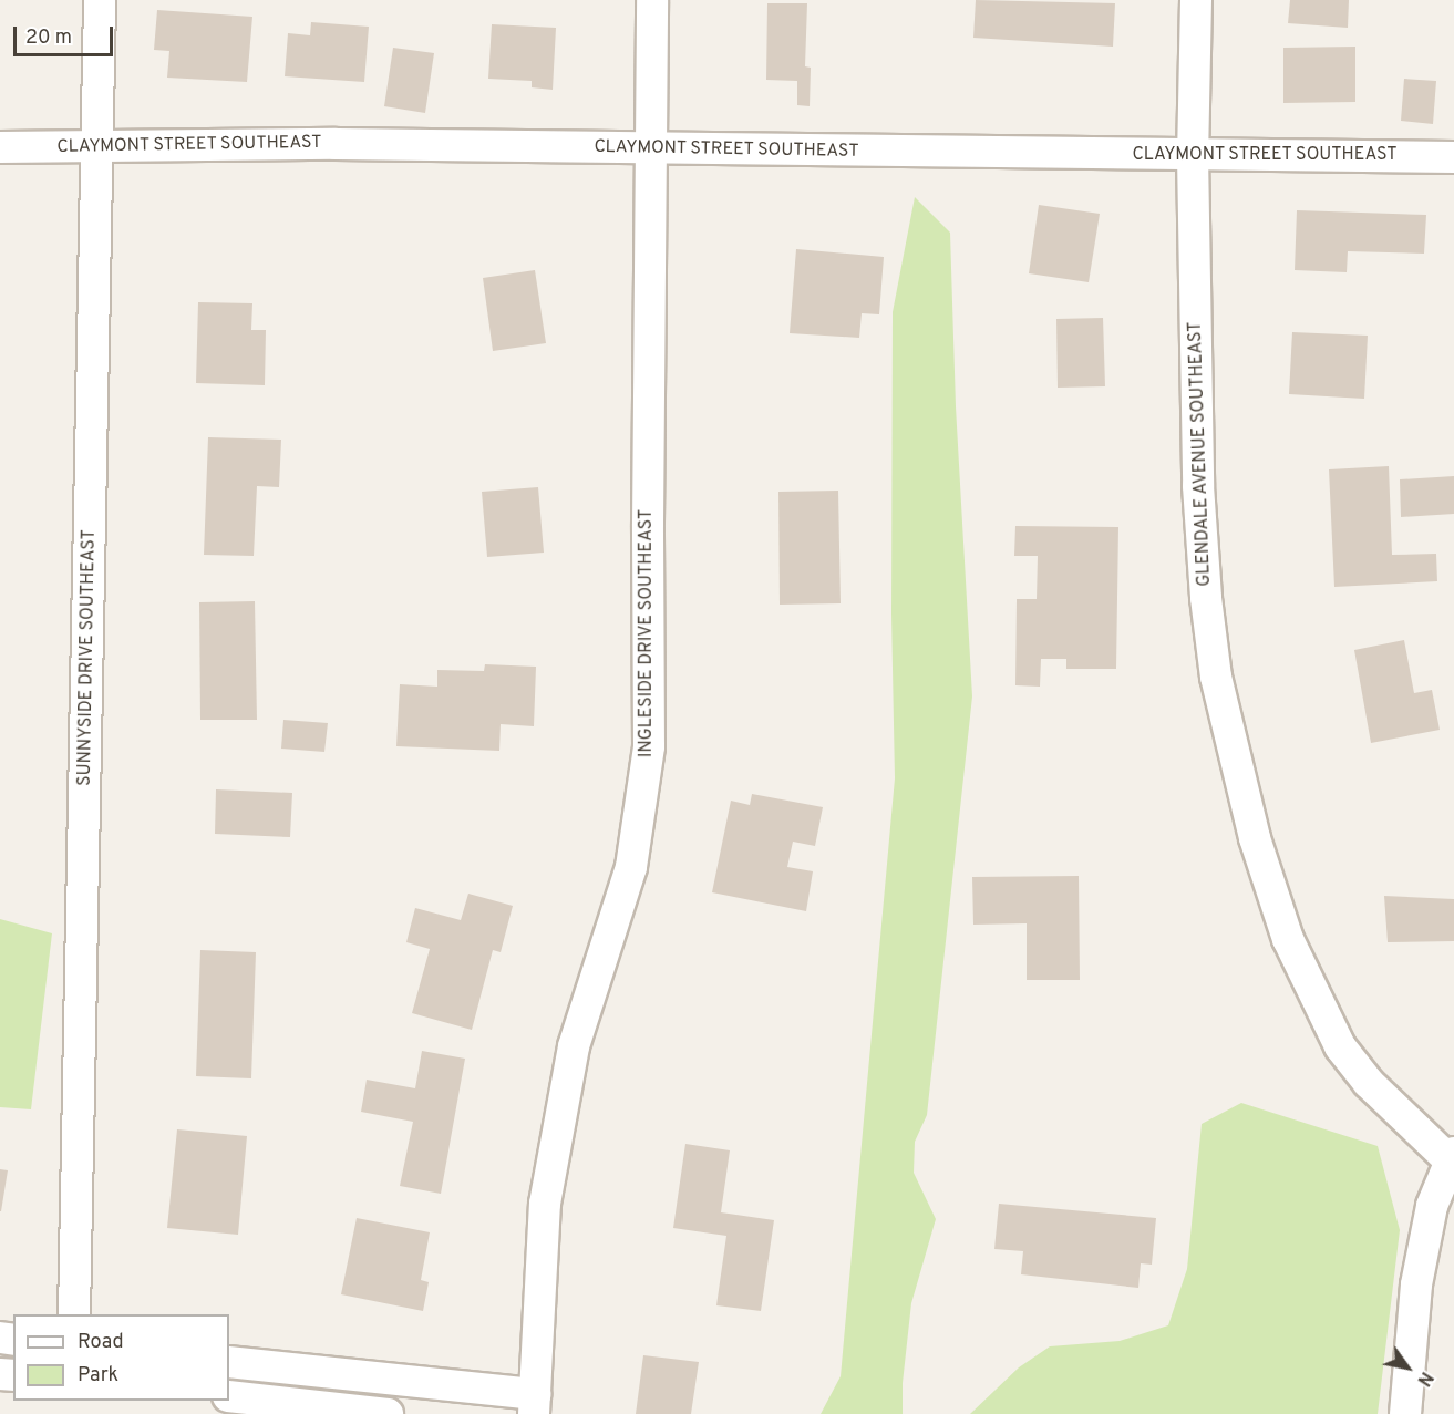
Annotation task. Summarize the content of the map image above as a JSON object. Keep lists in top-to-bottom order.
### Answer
{
  "streets": {
    "street": [
      "CLAYMONT STREET SOUTHEAST",
      "GLENDALE AVENUE SOUTHEAST",
      "INGLESIDE DRIVE SOUTHEAST",
      "SUNNYSIDE DRIVE SOUTHEAST"
    ]
  },
  "crossings": [
    ["CLAYMONT STREET SOUTHEAST", "GLENDALE AVENUE SOUTHEAST"],
    ["CLAYMONT STREET SOUTHEAST", "INGLESIDE DRIVE SOUTHEAST"],
    ["CLAYMONT STREET SOUTHEAST", "SUNNYSIDE DRIVE SOUTHEAST"]
  ],
  "legend": ["Road", "Park"],
  "scale_bar": "20 m",
  "north": "bottom right"
}
